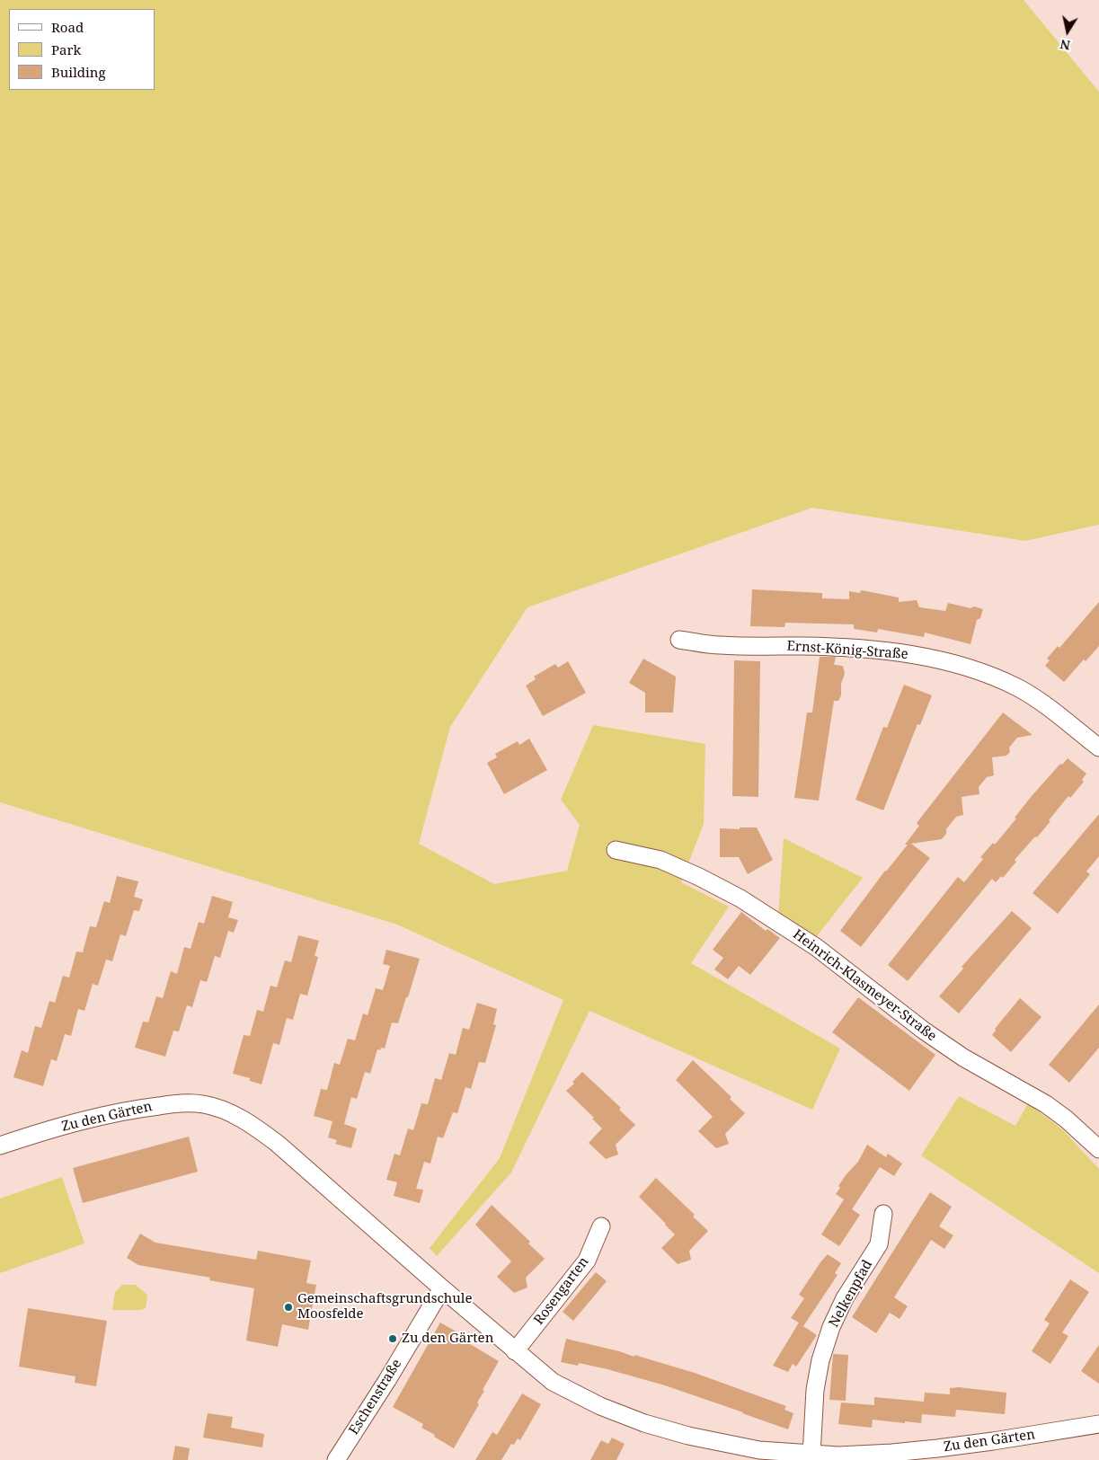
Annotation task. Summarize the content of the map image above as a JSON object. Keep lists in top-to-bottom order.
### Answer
{
  "streets": {
    "street": [
      "Ernst-König-Straße",
      "Heinrich-Klasmeyer-Straße",
      "Zu den Gärten",
      "Rosengarten",
      "Nelkenpfad",
      "Eschenstraße"
    ]
  },
  "crossings": [
    ["Zu den Gärten", "Rosengarten"],
    ["Zu den Gärten", "Nelkenpfad"],
    ["Zu den Gärten", "Eschenstraße"]
  ],
  "places": ["Gemeinschaftsgrundschule Moosfelde", "Zu den Gärten"],
  "legend": ["Road", "Park", "Building"],
  "north": "bottom"
}
